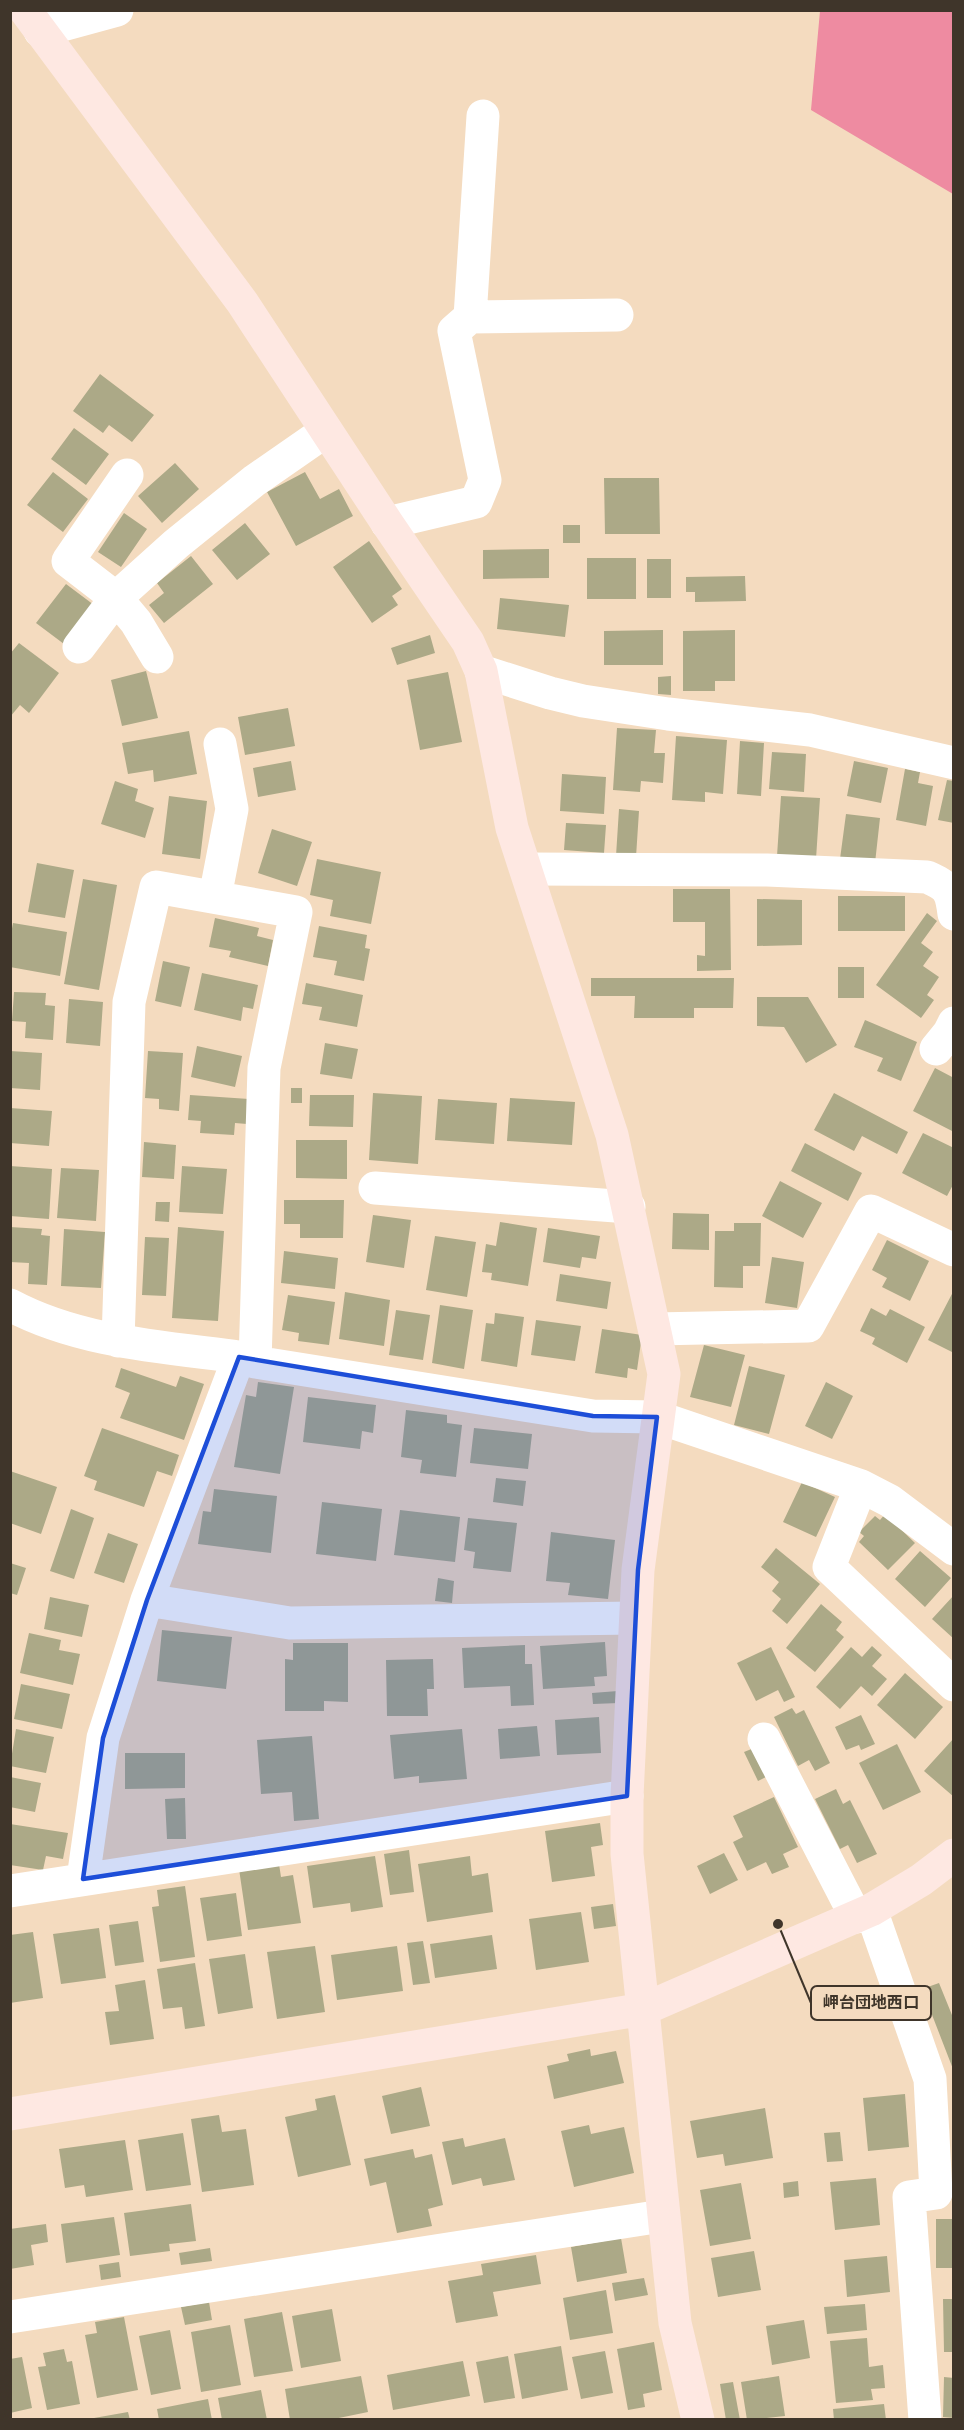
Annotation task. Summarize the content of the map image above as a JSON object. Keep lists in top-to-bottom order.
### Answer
{
  "places": ["岬台団地西口"]
}
